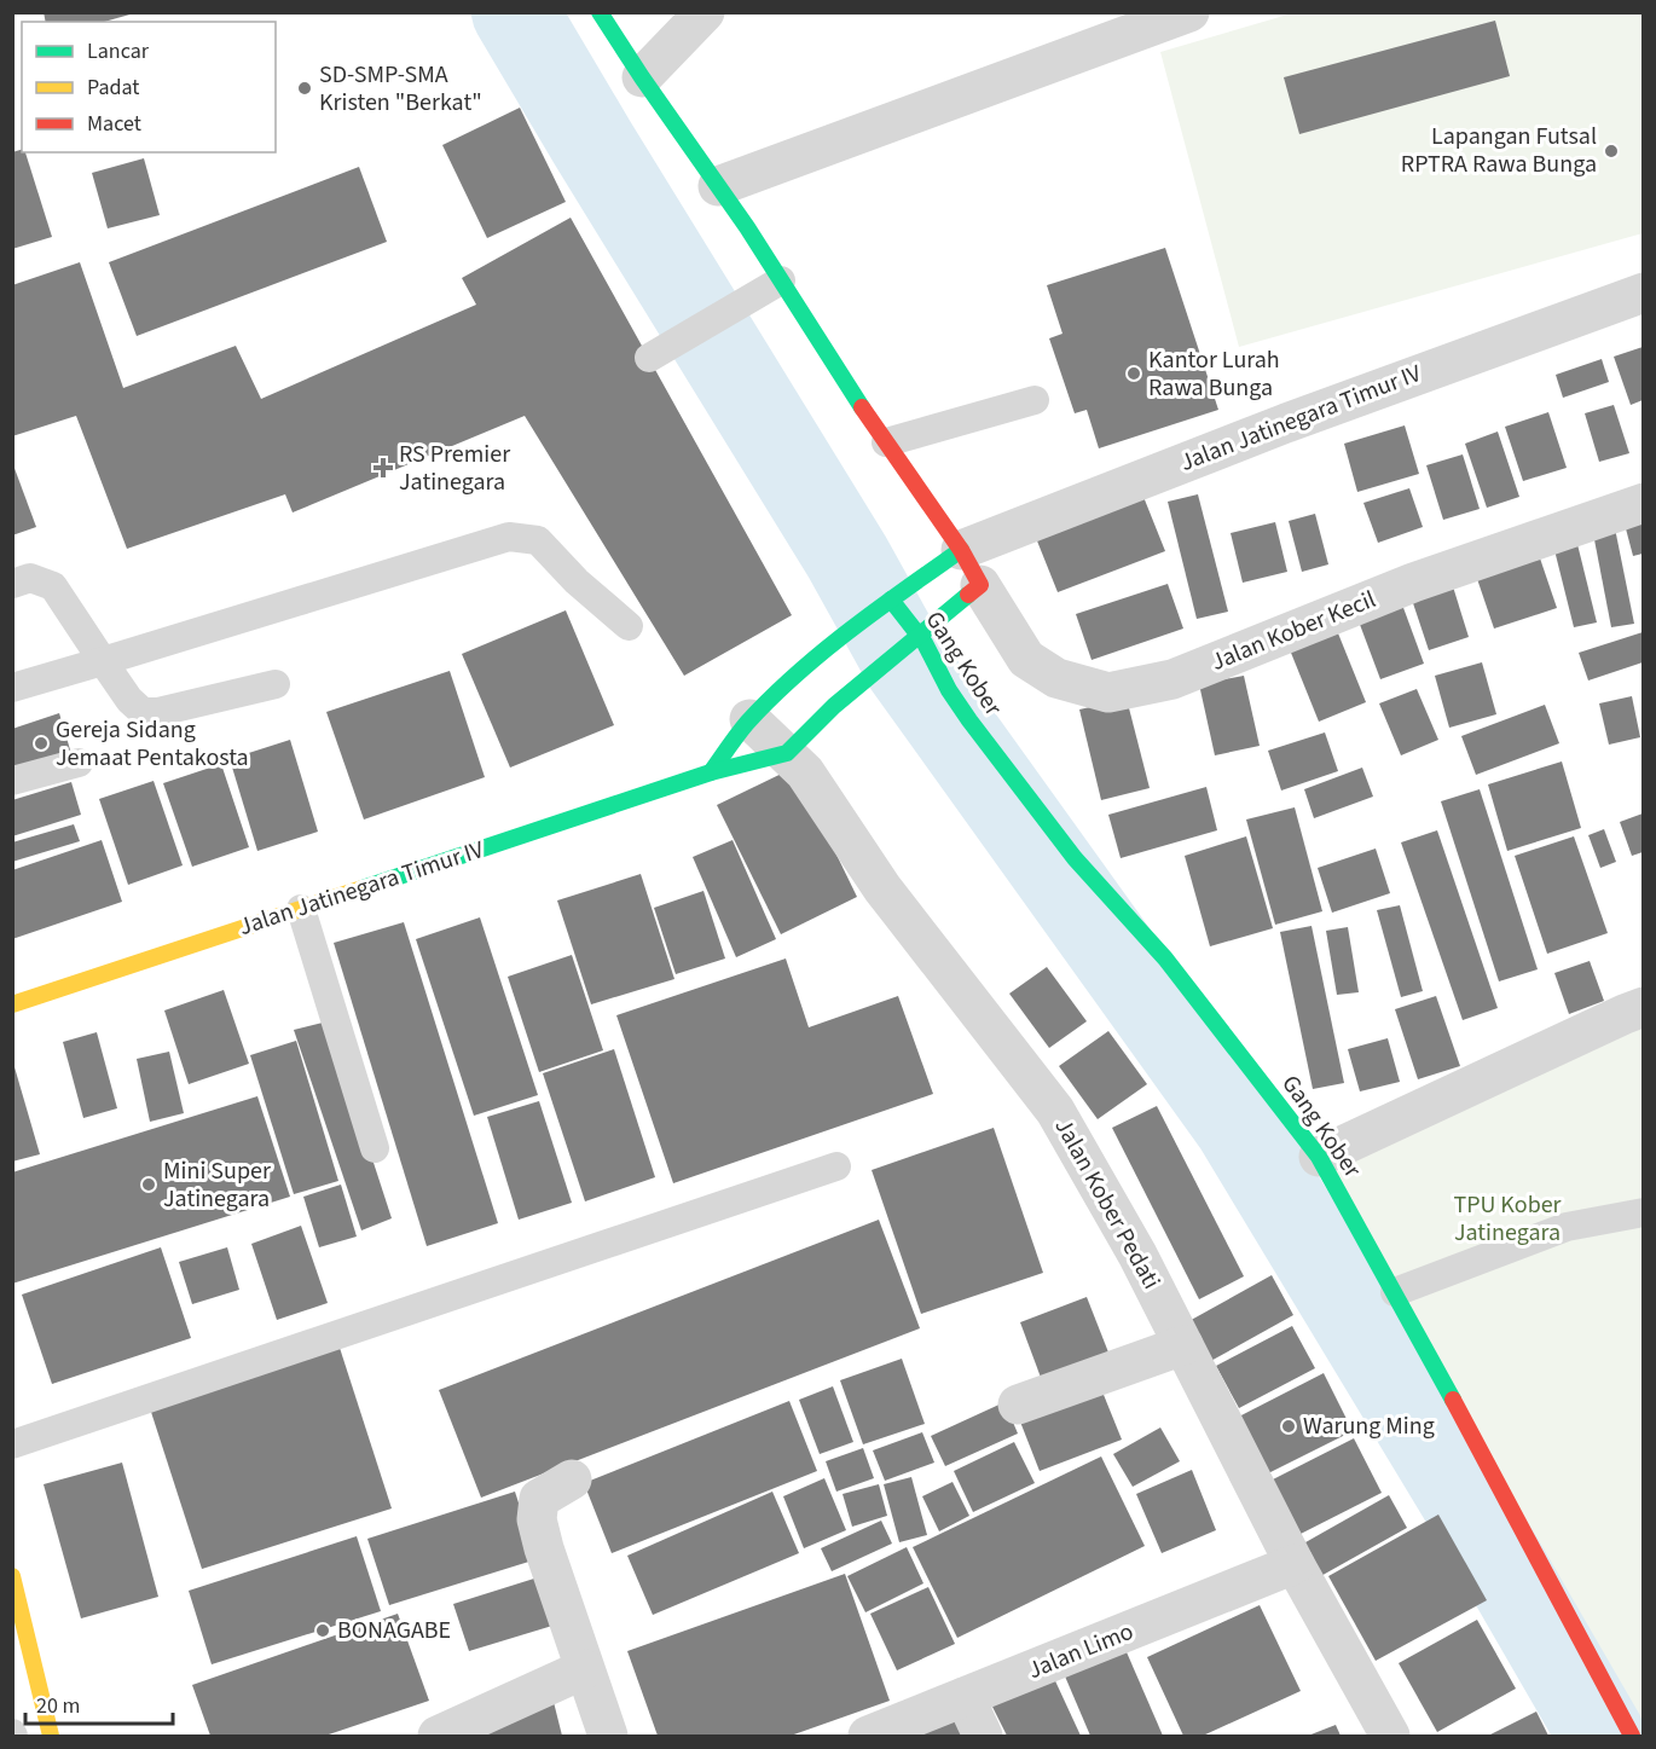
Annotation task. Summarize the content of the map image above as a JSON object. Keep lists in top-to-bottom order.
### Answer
{
  "streets": {
    "street": [
      "Jalan Jatinegara Timur IV",
      "Jalan Kober Kecil",
      "Gang Kober",
      "Jalan Kober Pedati",
      "Jalan Limo"
    ]
  },
  "crossings": [
    ["Jalan Jatinegara Timur IV", "Gang Kober"],
    ["Jalan Jatinegara Timur IV", "Jalan Kober Pedati"],
    ["Jalan Kober Pedati", "Jalan Limo"]
  ],
  "parks": ["TPU Kober Jatinegara"],
  "places": {
    "other": [
      "SD-SMP-SMA Kristen \"Berkat\"",
      "Lapangan Futsal RPTRA Rawa Bunga",
      "Kantor Lurah Rawa Bunga",
      "Gereja Sidang Jemaat Pentakosta",
      "Mini Super Jatinegara",
      "Warung Ming",
      "BONAGABE"
    ],
    "health": ["RS Premier Jatinegara"]
  },
  "legend": ["Lancar", "Padat", "Macet"],
  "scale_bar": "20 m"
}
